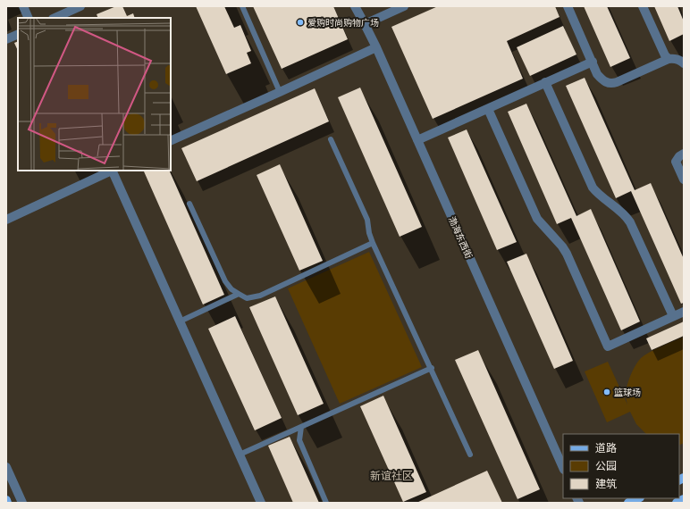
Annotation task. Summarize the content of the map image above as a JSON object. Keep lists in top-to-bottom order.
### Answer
{
  "streets": {
    "street": ["渤海东西街"]
  },
  "districts": ["新谊社区"],
  "places": ["爱购时尚购物广场", "篮球场"],
  "legend": ["道路", "公园", "建筑"]
}
